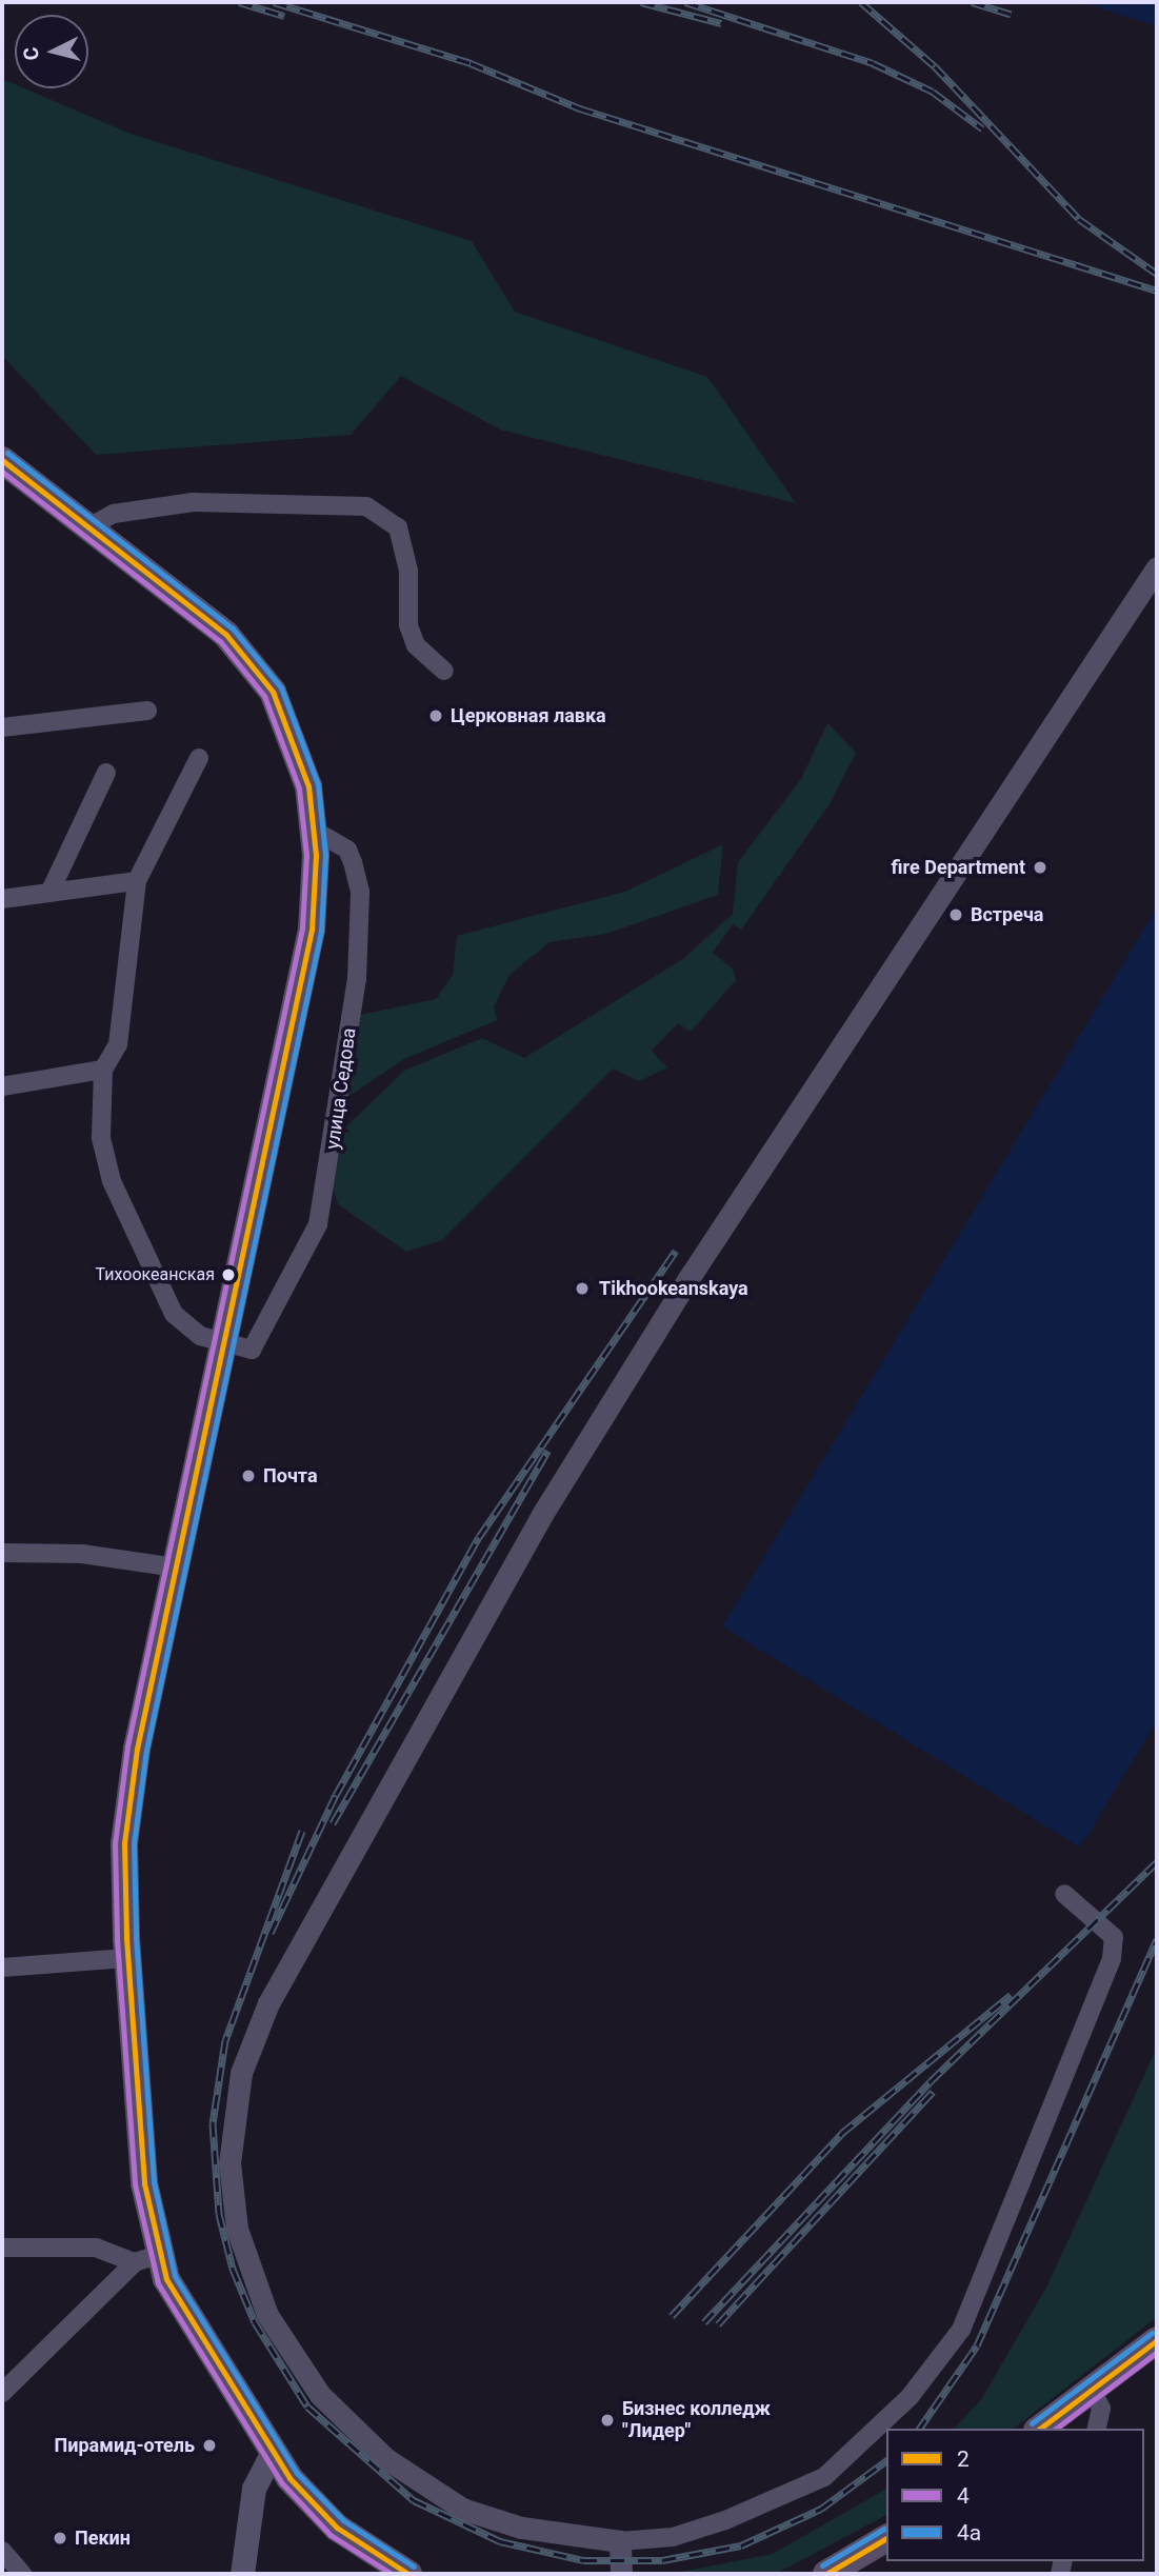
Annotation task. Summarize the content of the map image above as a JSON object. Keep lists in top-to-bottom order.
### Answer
{
  "streets": {
    "street": ["улица Седова"]
  },
  "places": [
    "Церковная лавка",
    "fire Department",
    "Встреча",
    "Тихоокеанская",
    "Tikhookeanskaya",
    "Почта",
    "Бизнес колледж \"Лидер\"",
    "Пирамид-отель",
    "Пекин"
  ],
  "lines": ["transit line 4а", "transit line 2", "transit line 4"],
  "legend": ["2", "4", "4а"],
  "north": "left"
}
